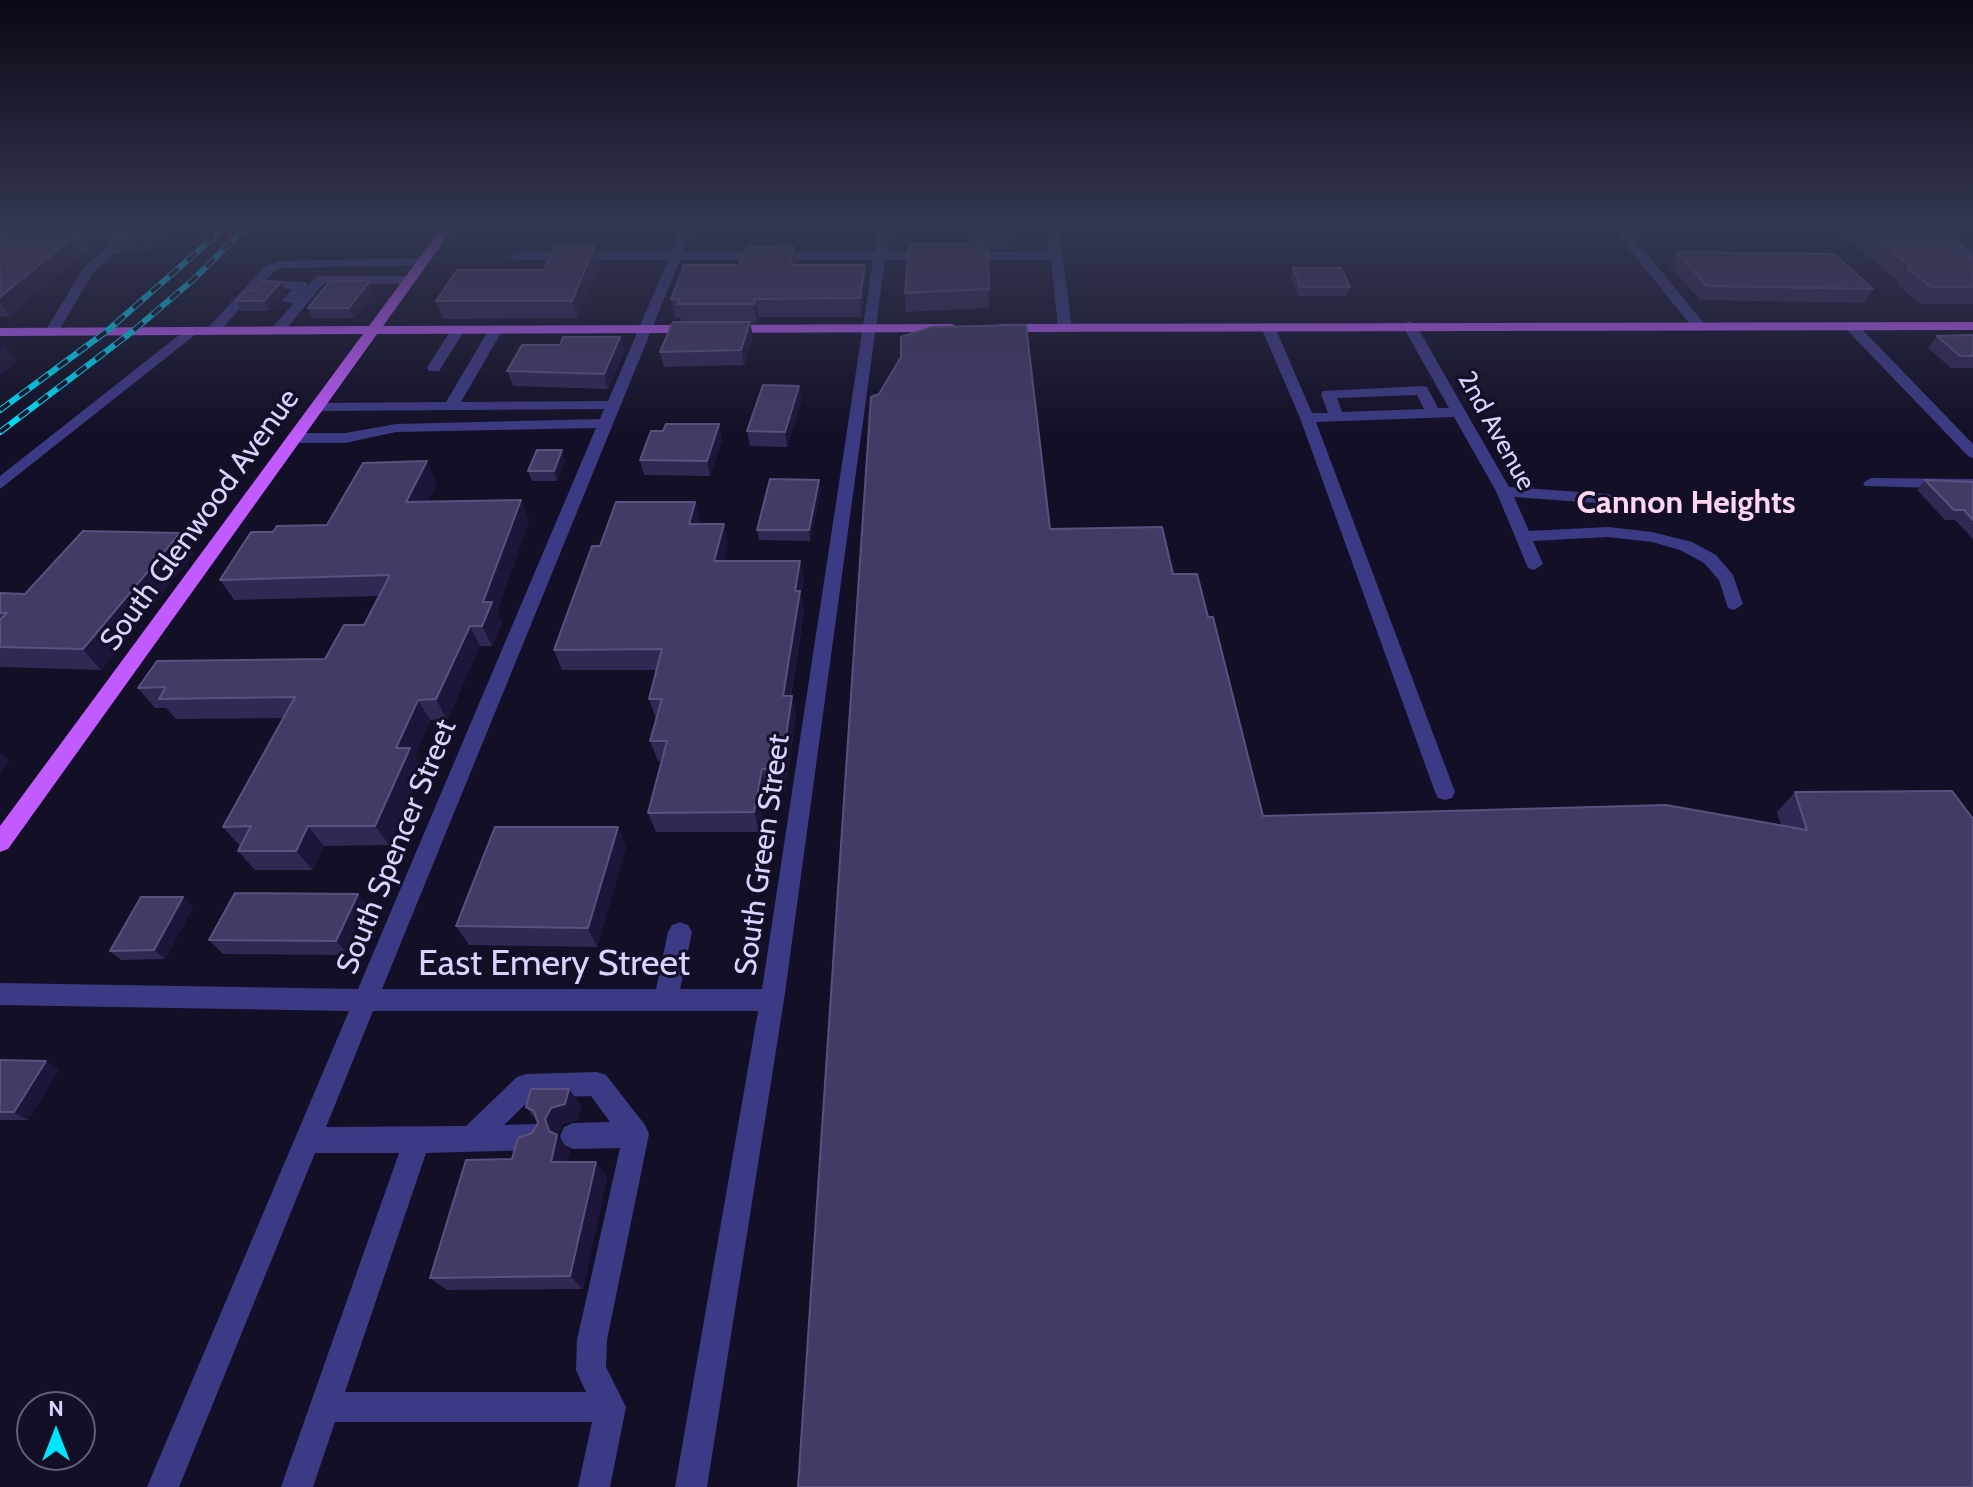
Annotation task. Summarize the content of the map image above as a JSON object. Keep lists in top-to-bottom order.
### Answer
{
  "streets": {
    "main road": ["South Glenwood Avenue"],
    "street": [
      "2nd Avenue",
      "South Spencer Street",
      "South Green Street",
      "East Emery Street"
    ]
  },
  "crossings": [
    ["South Spencer Street", "East Emery Street"],
    ["South Green Street", "East Emery Street"]
  ],
  "districts": ["Cannon Heights"],
  "north": "top"
}
